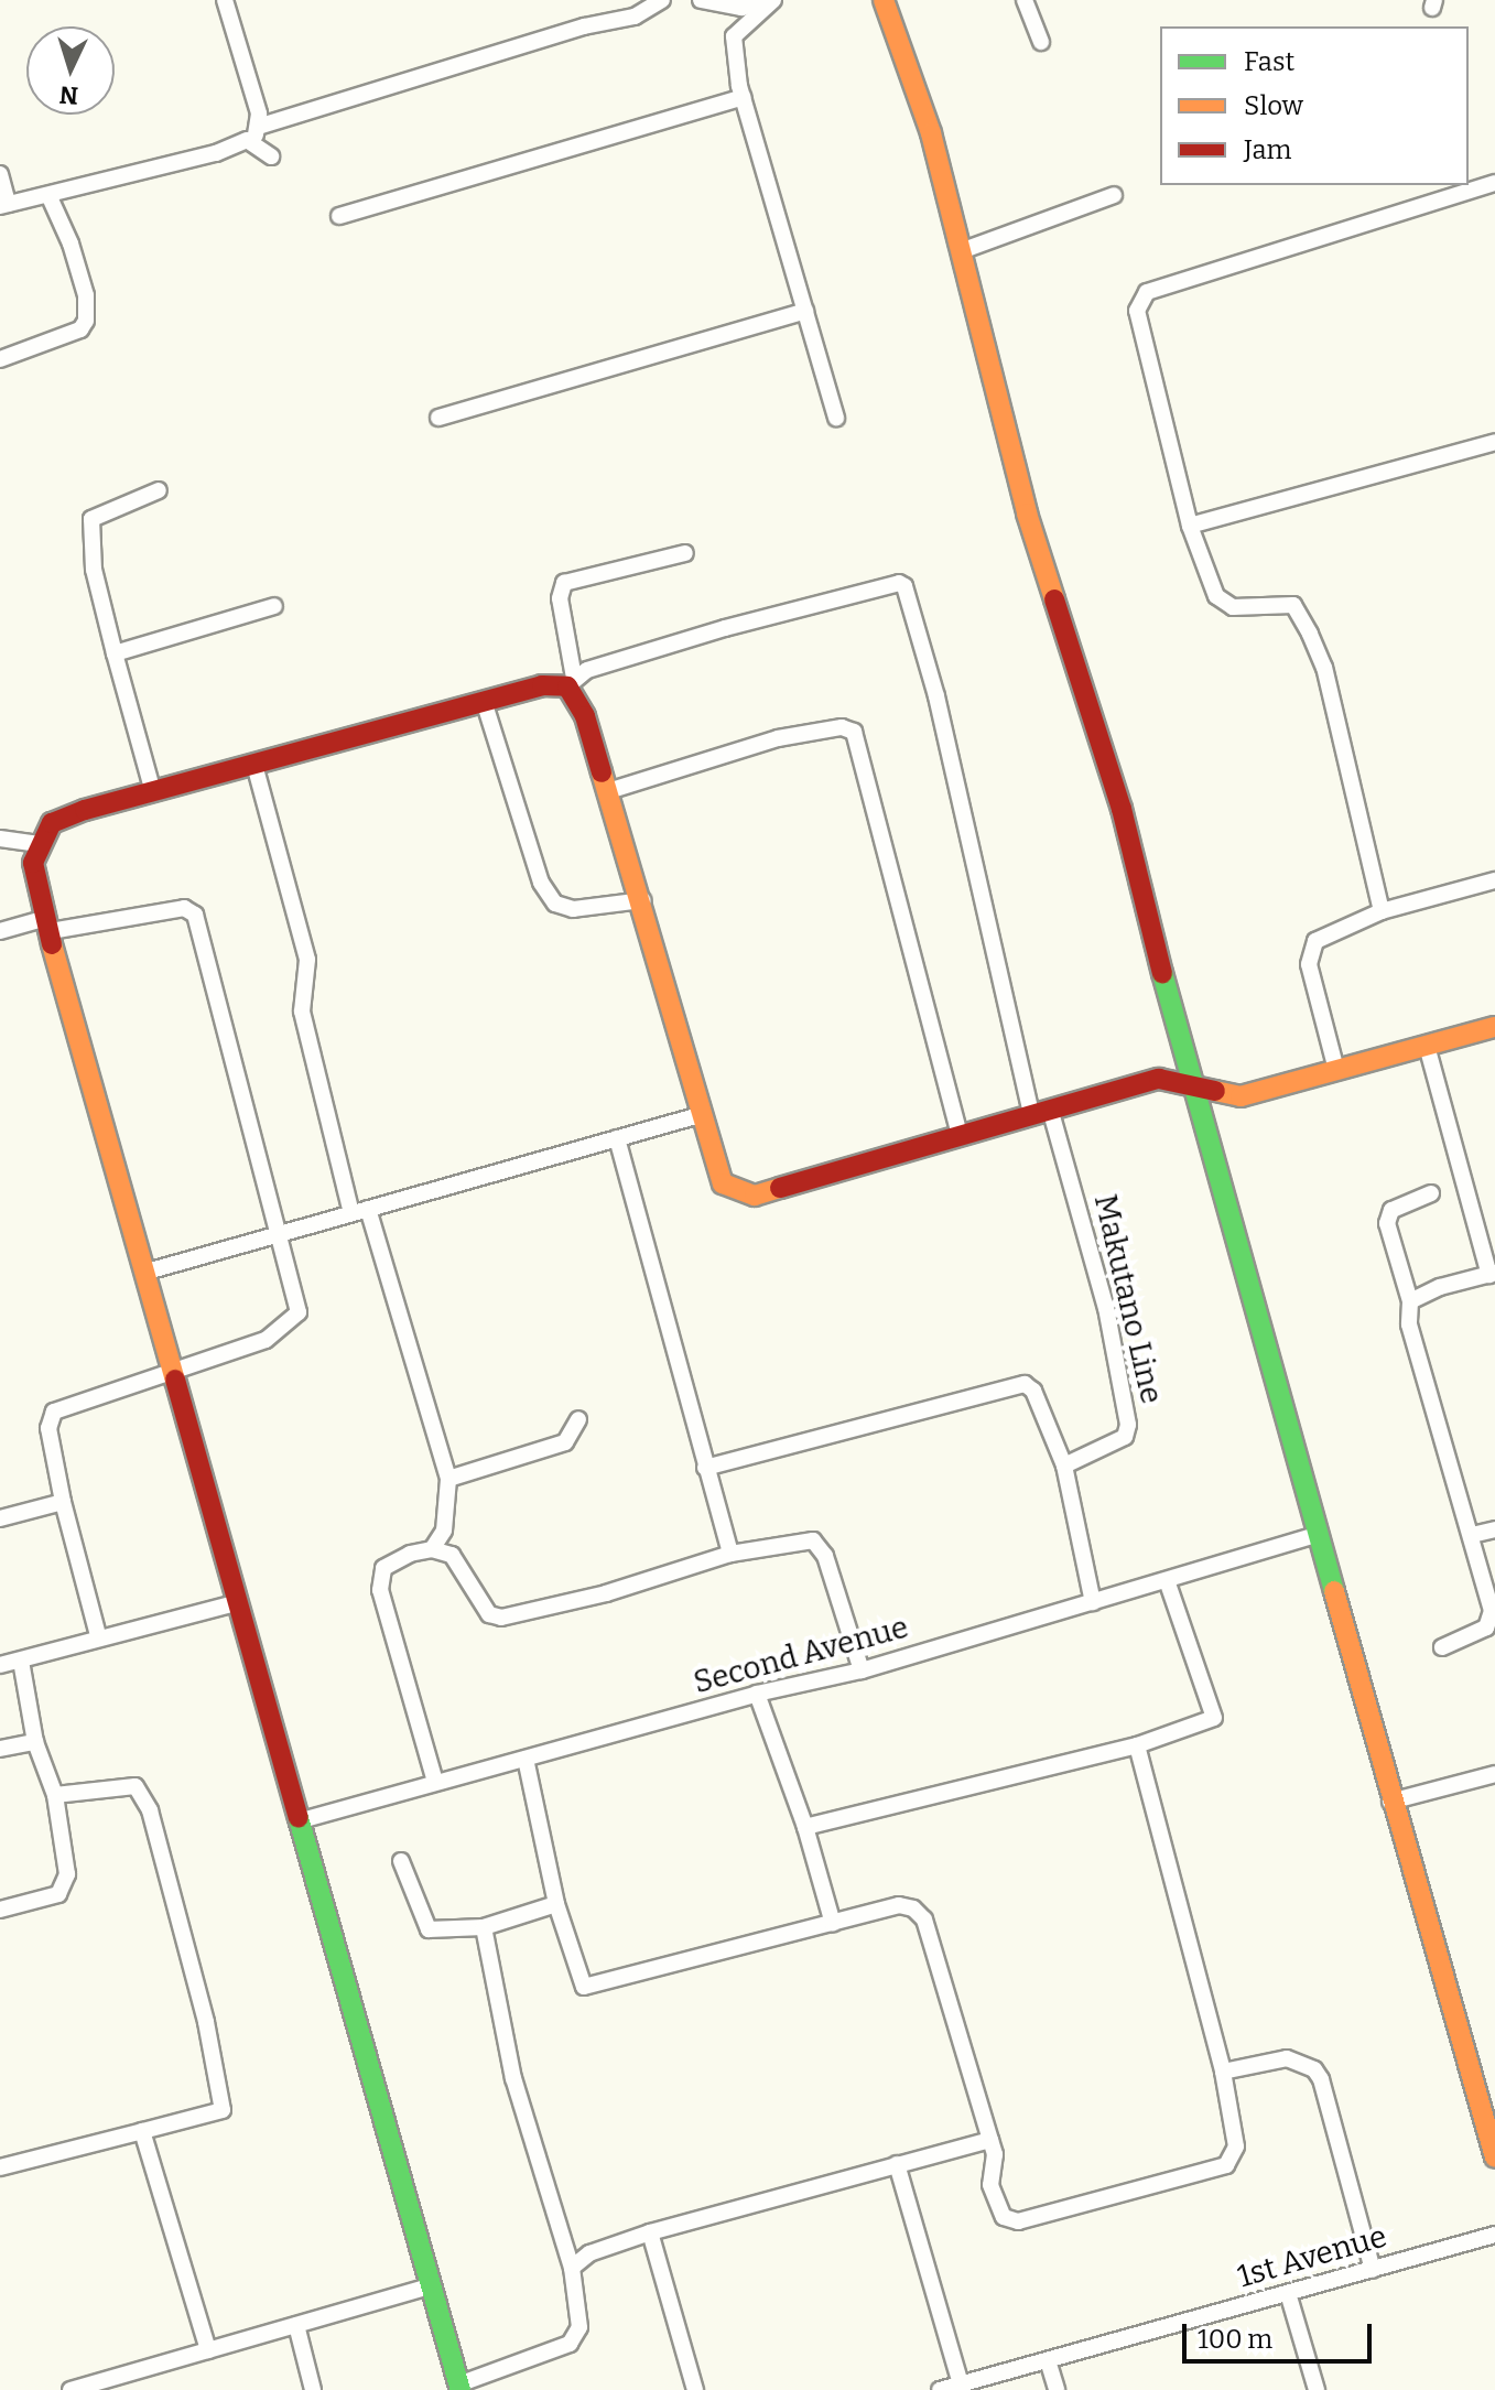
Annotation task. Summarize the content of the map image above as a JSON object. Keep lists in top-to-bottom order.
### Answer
{
  "streets": {
    "street": ["Makutano Line", "Second Avenue", "1st Avenue"]
  },
  "legend": ["Fast", "Slow", "Jam"],
  "scale_bar": "100 m",
  "north": "bottom"
}
